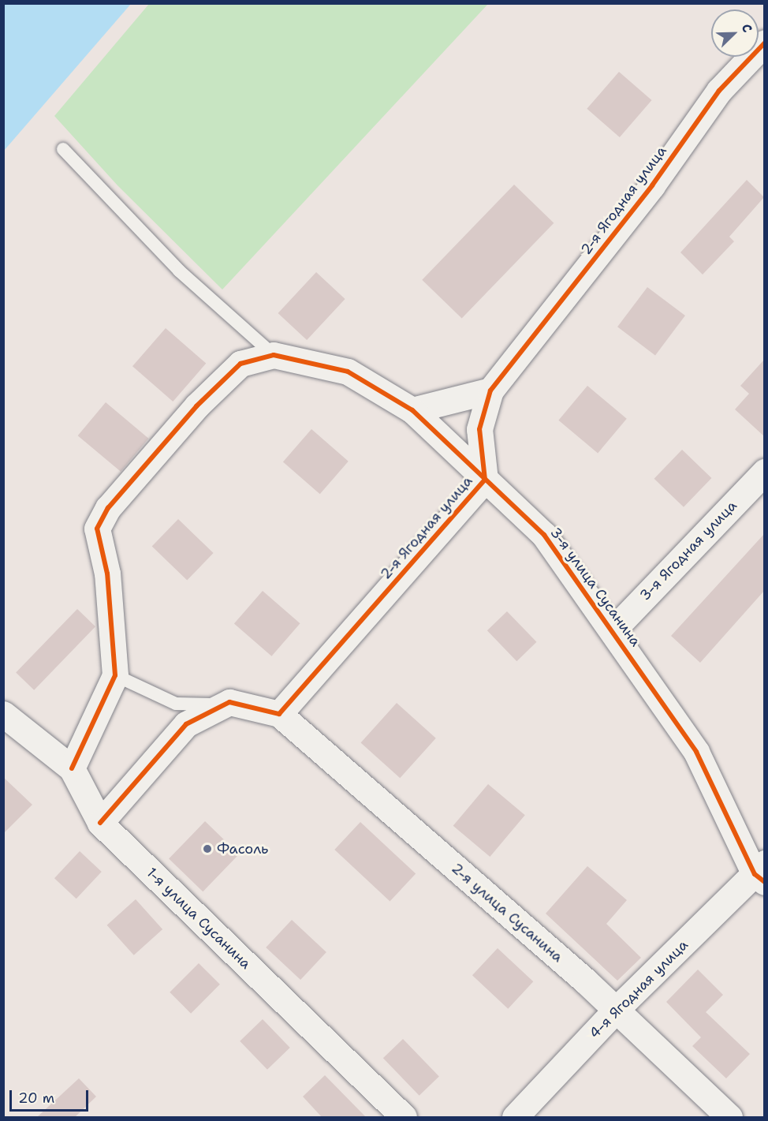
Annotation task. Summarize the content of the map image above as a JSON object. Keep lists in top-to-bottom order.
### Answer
{
  "streets": {
    "street": [
      "2-я Ягодная улица",
      "3-я Ягодная улица",
      "3-я улица Сусанина",
      "2-я улица Сусанина",
      "1-я улица Сусанина",
      "4-я Ягодная улица"
    ]
  },
  "crossings": [
    ["2-я Ягодная улица", "3-я улица Сусанина"],
    ["2-я Ягодная улица", "2-я улица Сусанина"],
    ["3-я Ягодная улица", "3-я улица Сусанина"],
    ["3-я улица Сусанина", "1-я улица Сусанина"],
    ["3-я улица Сусанина", "4-я Ягодная улица"],
    ["2-я улица Сусанина", "4-я Ягодная улица"]
  ],
  "places": ["Фасоль"],
  "scale_bar": "20 m",
  "north": "top right"
}
